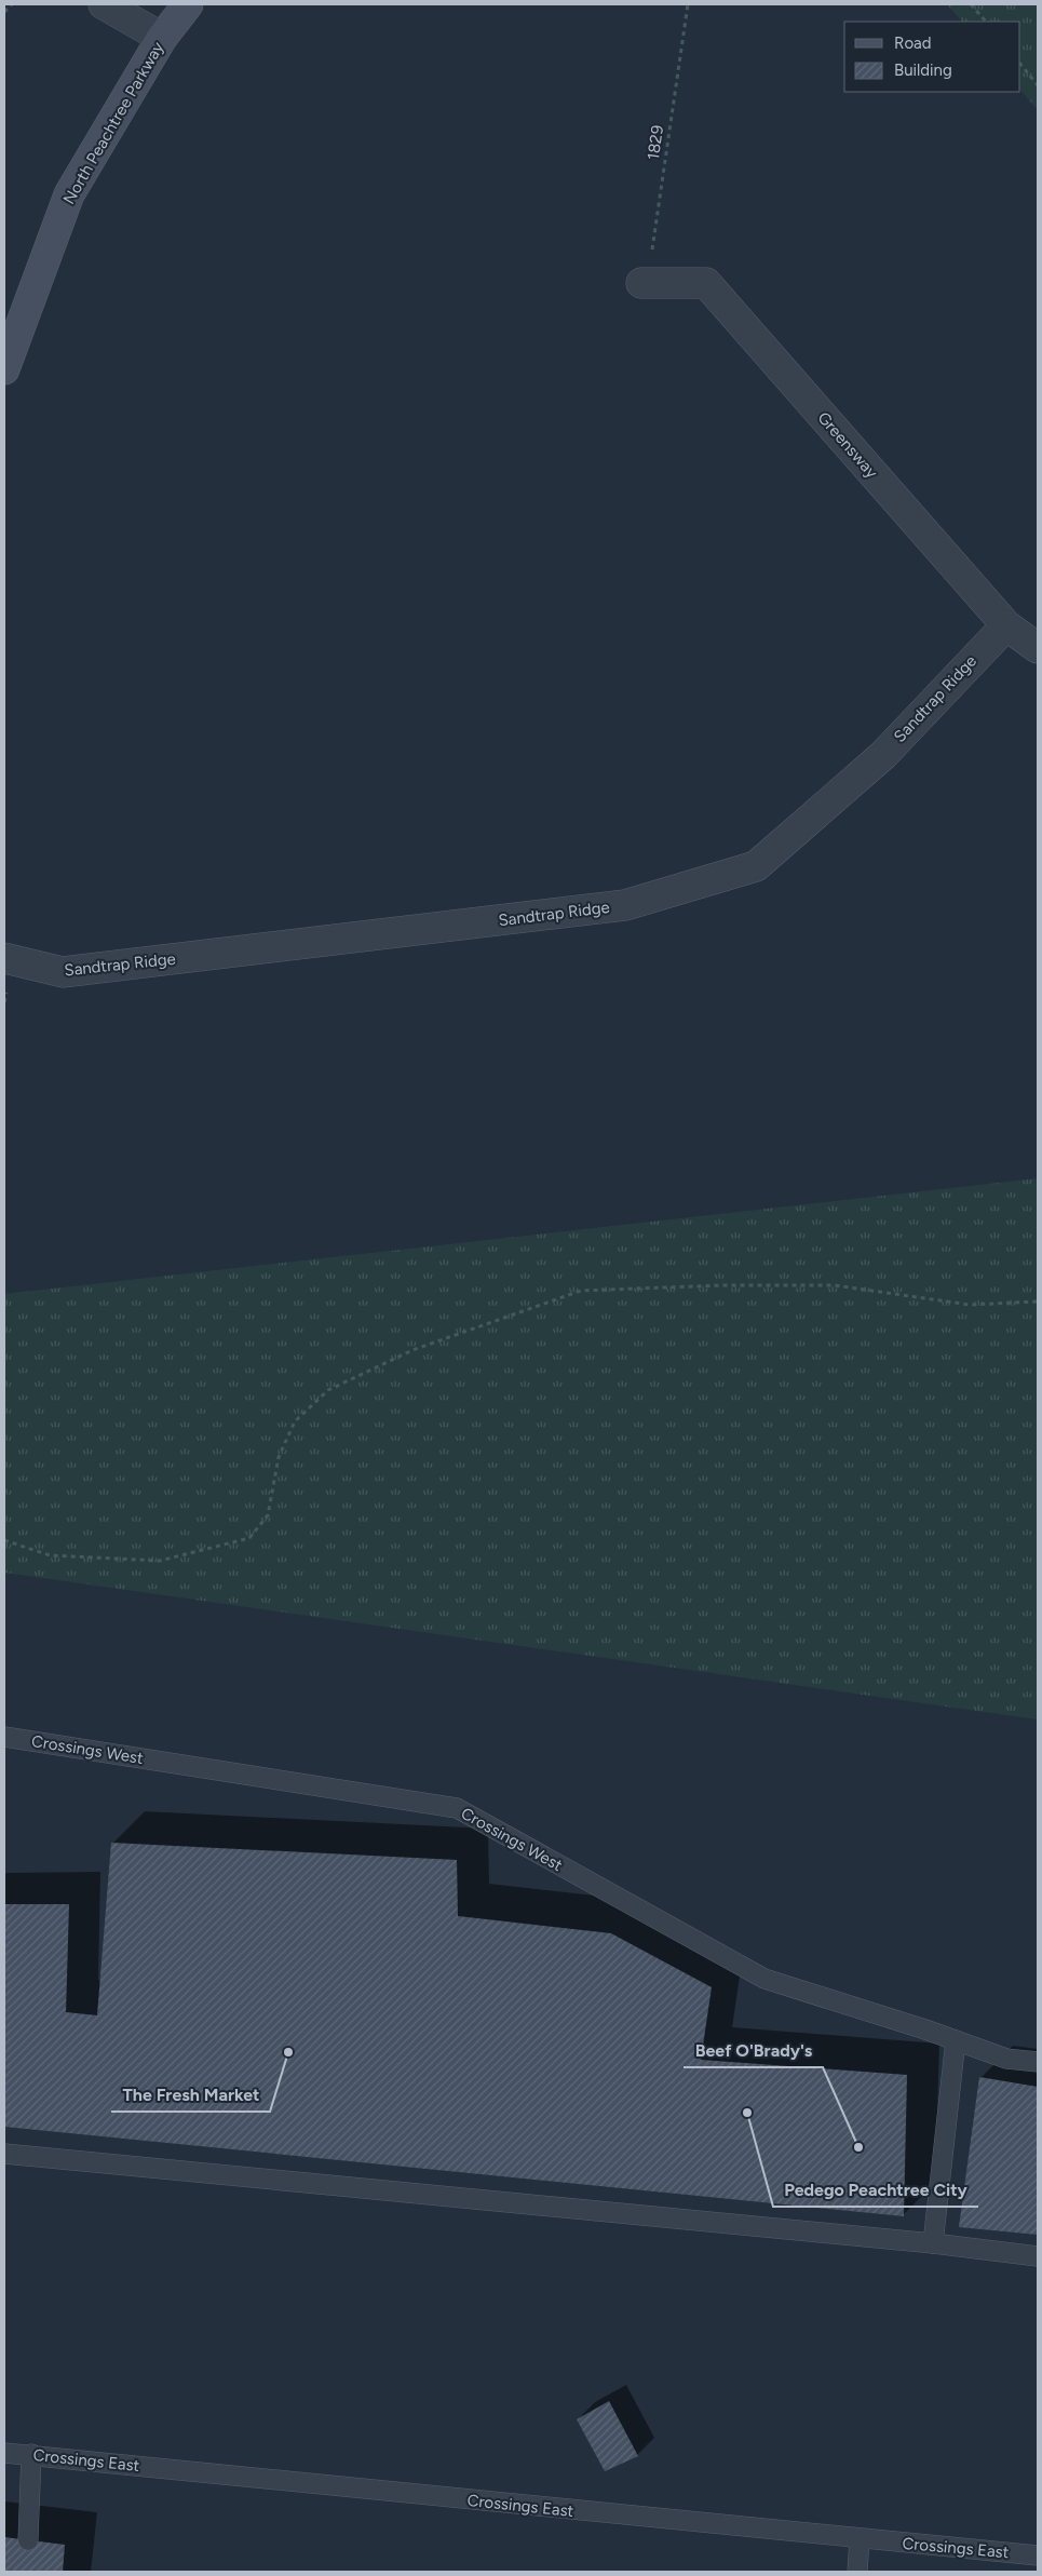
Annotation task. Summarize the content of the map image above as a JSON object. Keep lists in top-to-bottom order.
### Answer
{
  "streets": {
    "street": ["North Peachtree Parkway", "Greensway", "Sandtrap Ridge"],
    "lane": ["Crossings West", "Crossings East"],
    "path": ["1829"]
  },
  "crossings": [
    ["1829", "Greensway"],
    ["Greensway", "Sandtrap Ridge"]
  ],
  "places": ["The Fresh Market", "Pedego Peachtree City", "Beef O'Brady's"],
  "legend": ["Road", "Building"]
}
